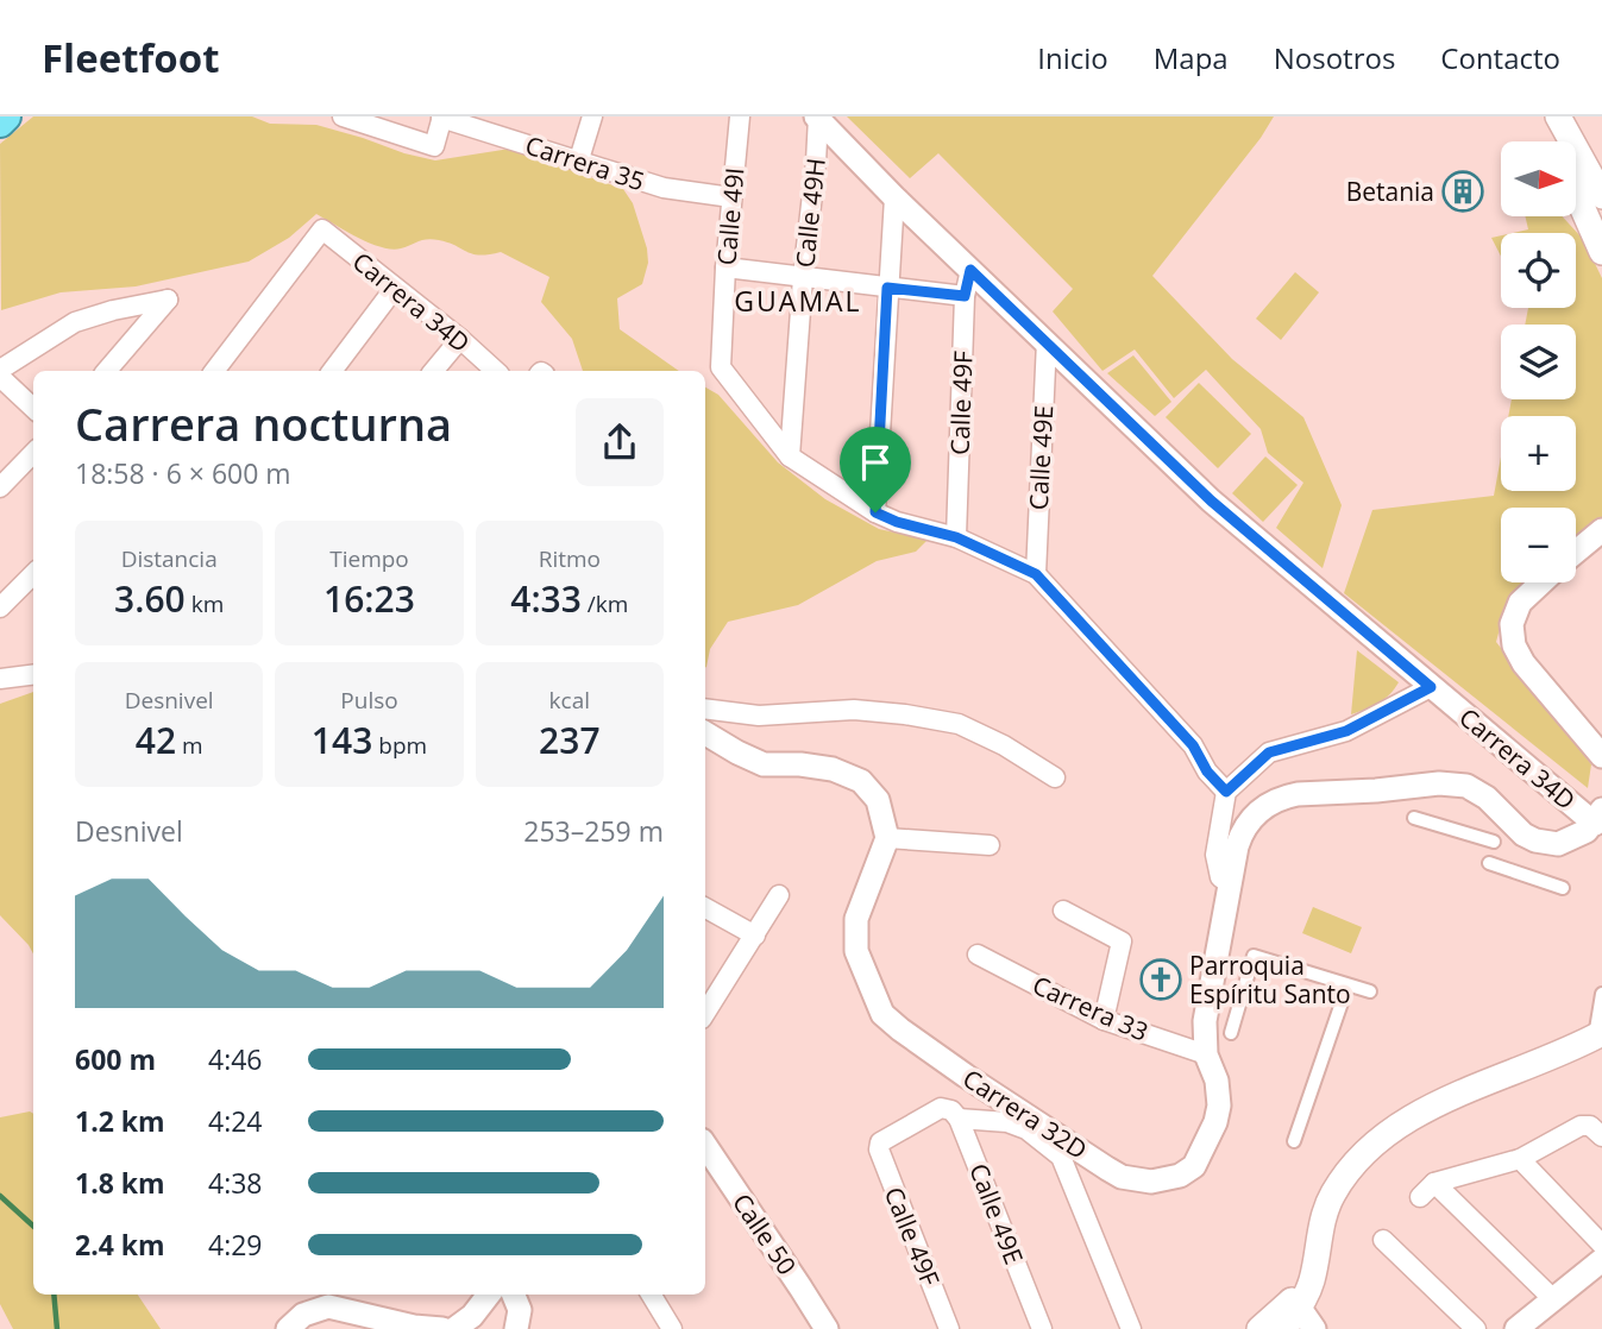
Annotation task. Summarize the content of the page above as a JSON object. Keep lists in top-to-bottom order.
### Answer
{
  "streets": {
    "street": [
      "Carrera 35",
      "Calle 49H",
      "Calle 49I",
      "Carrera 34D",
      "Calle 49F",
      "Calle 49E",
      "Carrera 33",
      "Carrera 32D",
      "Calle 50"
    ]
  },
  "crossings": [
    ["Carrera 35", "Calle 49I"],
    ["Calle 49H", "Calle 49I"],
    ["Calle 49H", "Carrera 34D"],
    ["Carrera 34D", "Calle 49F"],
    ["Carrera 34D", "Calle 49E"],
    ["Calle 49F", "Calle 49E"],
    ["Carrera 33", "Carrera 32D"]
  ],
  "districts": ["GUAMAL"],
  "places": {
    "building": ["Betania"],
    "church": ["Parroquia Espíritu Santo"]
  },
  "north": "right",
  "page": {
    "header": "Fleetfoot",
    "nav": [
      "Inicio",
      "Mapa",
      "Nosotros",
      "Contacto"
    ],
    "map_buttons": ["+", "−"],
    "heading": ["Carrera nocturna", "18:58 · 6 × 600 m"],
    "stats": [
      ["Distancia", "3.60 km"],
      ["Tiempo", "16:23"],
      ["Ritmo", "4:33 /km"],
      ["Desnivel", "42 m"],
      ["Pulso", "143 bpm"],
      ["kcal", "237"]
    ],
    "chart": ["Desnivel", "253–259 m"],
    "list": [
      {
        "name": "600 m",
        "note": "4:46"
      },
      {
        "name": "1.2 km",
        "note": "4:24"
      },
      {
        "name": "1.8 km",
        "note": "4:38"
      },
      {
        "name": "2.4 km",
        "note": "4:29"
      }
    ]
  }
}
